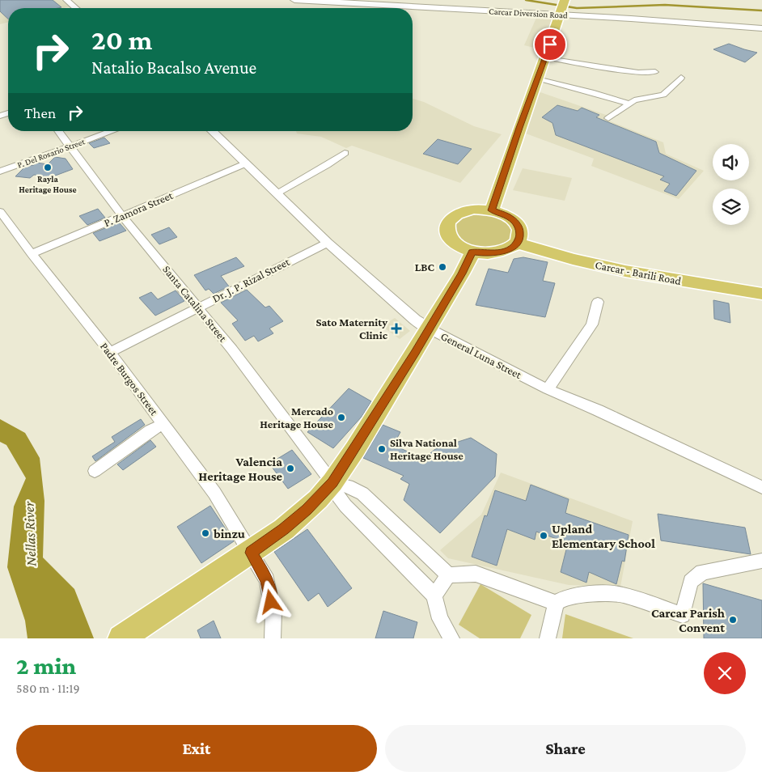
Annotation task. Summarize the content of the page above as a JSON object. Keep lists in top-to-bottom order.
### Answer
{
  "streets": {
    "highway": ["Carcar - Barili Road"],
    "main road": ["Carcar Diversion Road"],
    "street": [
      "P. Del Rosario Street",
      "P. Zamora Street",
      "Dr. J. P. Rizal Street",
      "Santa Catalina Street",
      "General Luna Street",
      "Padre Burgos Street"
    ]
  },
  "crossings": [
    ["P. Del Rosario Street", "Santa Catalina Street"],
    ["P. Zamora Street", "Santa Catalina Street"],
    ["P. Zamora Street", "General Luna Street"],
    ["P. Zamora Street", "Padre Burgos Street"],
    ["Dr. J. P. Rizal Street", "Santa Catalina Street"],
    ["Dr. J. P. Rizal Street", "General Luna Street"],
    ["Dr. J. P. Rizal Street", "Padre Burgos Street"]
  ],
  "water": ["Nellas River"],
  "places": {
    "other": [
      "Rayla Heritage House",
      "LBC",
      "Mercado Heritage House",
      "Silva National Heritage House",
      "Valencia Heritage House",
      "binzu",
      "Upland Elementary School",
      "Carcar Parish Convent"
    ],
    "health": ["Sato Maternity Clinic"]
  },
  "page": {
    "turn": ["20 m", "Natalio Bacalso Avenue"],
    "then": "Then",
    "heading": ["2 min", "580 m · 11:19"],
    "buttons": ["Exit", "Share"]
  }
}
